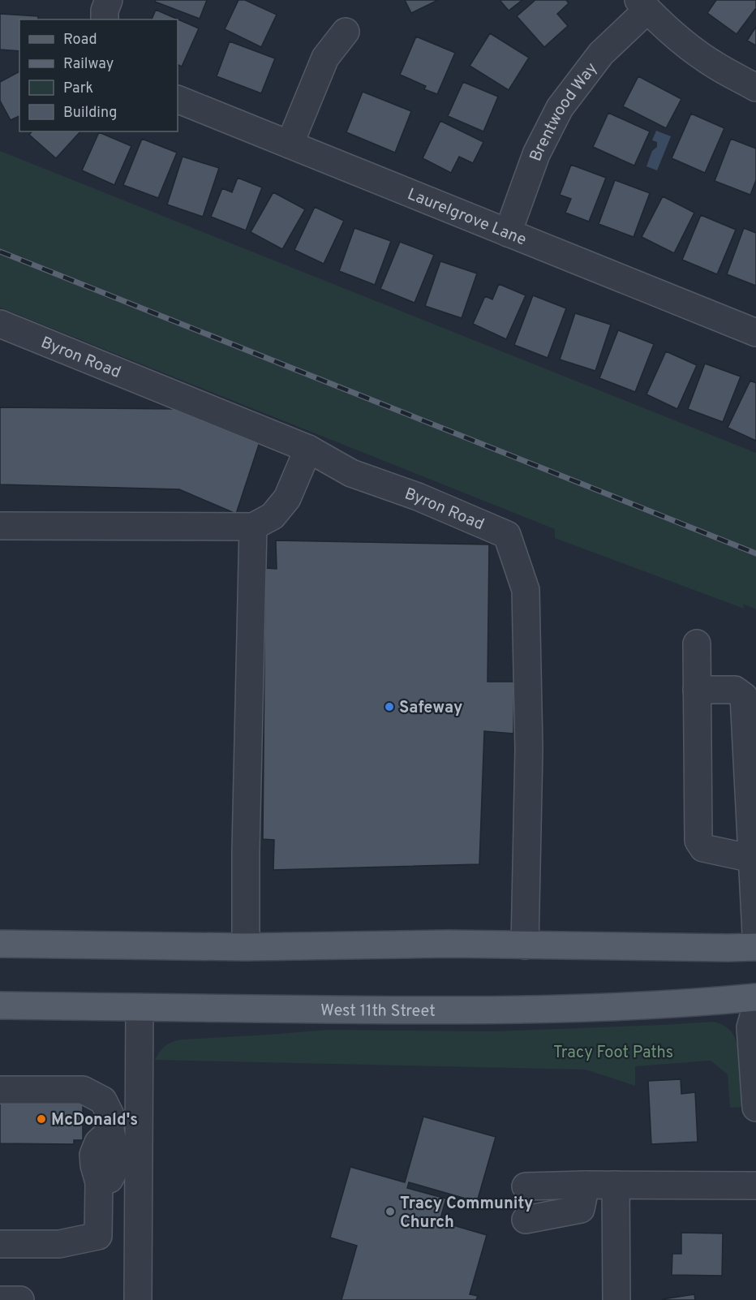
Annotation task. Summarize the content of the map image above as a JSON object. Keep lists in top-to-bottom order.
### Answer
{
  "streets": {
    "main road": ["West 11th Street"],
    "street": ["Brentwood Way", "Laurelgrove Lane", "Byron Road"]
  },
  "crossings": [
    ["Brentwood Way", "Laurelgrove Lane"]
  ],
  "parks": ["Tracy Foot Paths"],
  "places": ["Safeway", "McDonald's", "Tracy Community Church"],
  "legend": [
    "Road",
    "Railway",
    "Park",
    "Building"
  ]
}
